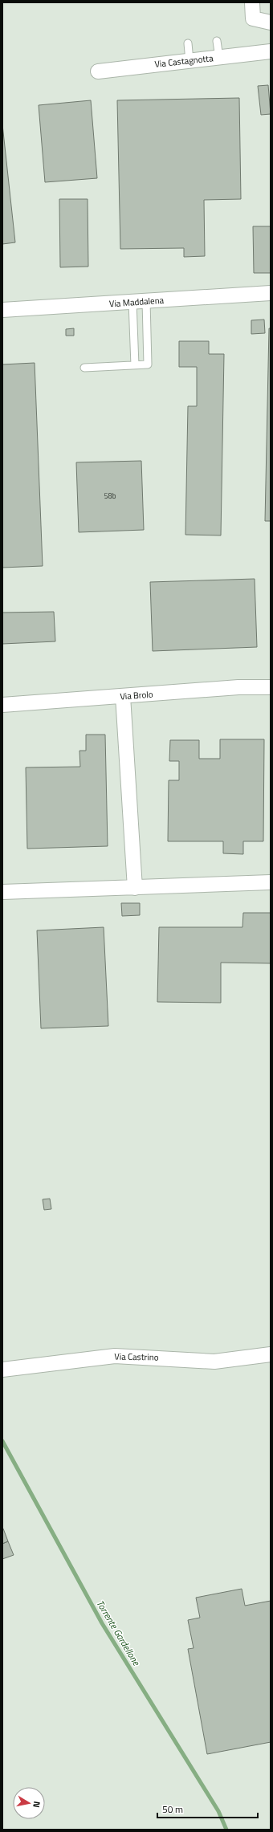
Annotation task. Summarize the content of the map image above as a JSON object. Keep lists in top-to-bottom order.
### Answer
{
  "streets": {
    "street": [
      "Via Castagnotta",
      "Via Maddalena",
      "Via Brolo",
      "Via Castrino"
    ]
  },
  "water": ["Torrente Gardellone"],
  "house_numbers": ["58b"],
  "scale_bar": "50 m",
  "north": "right"
}
